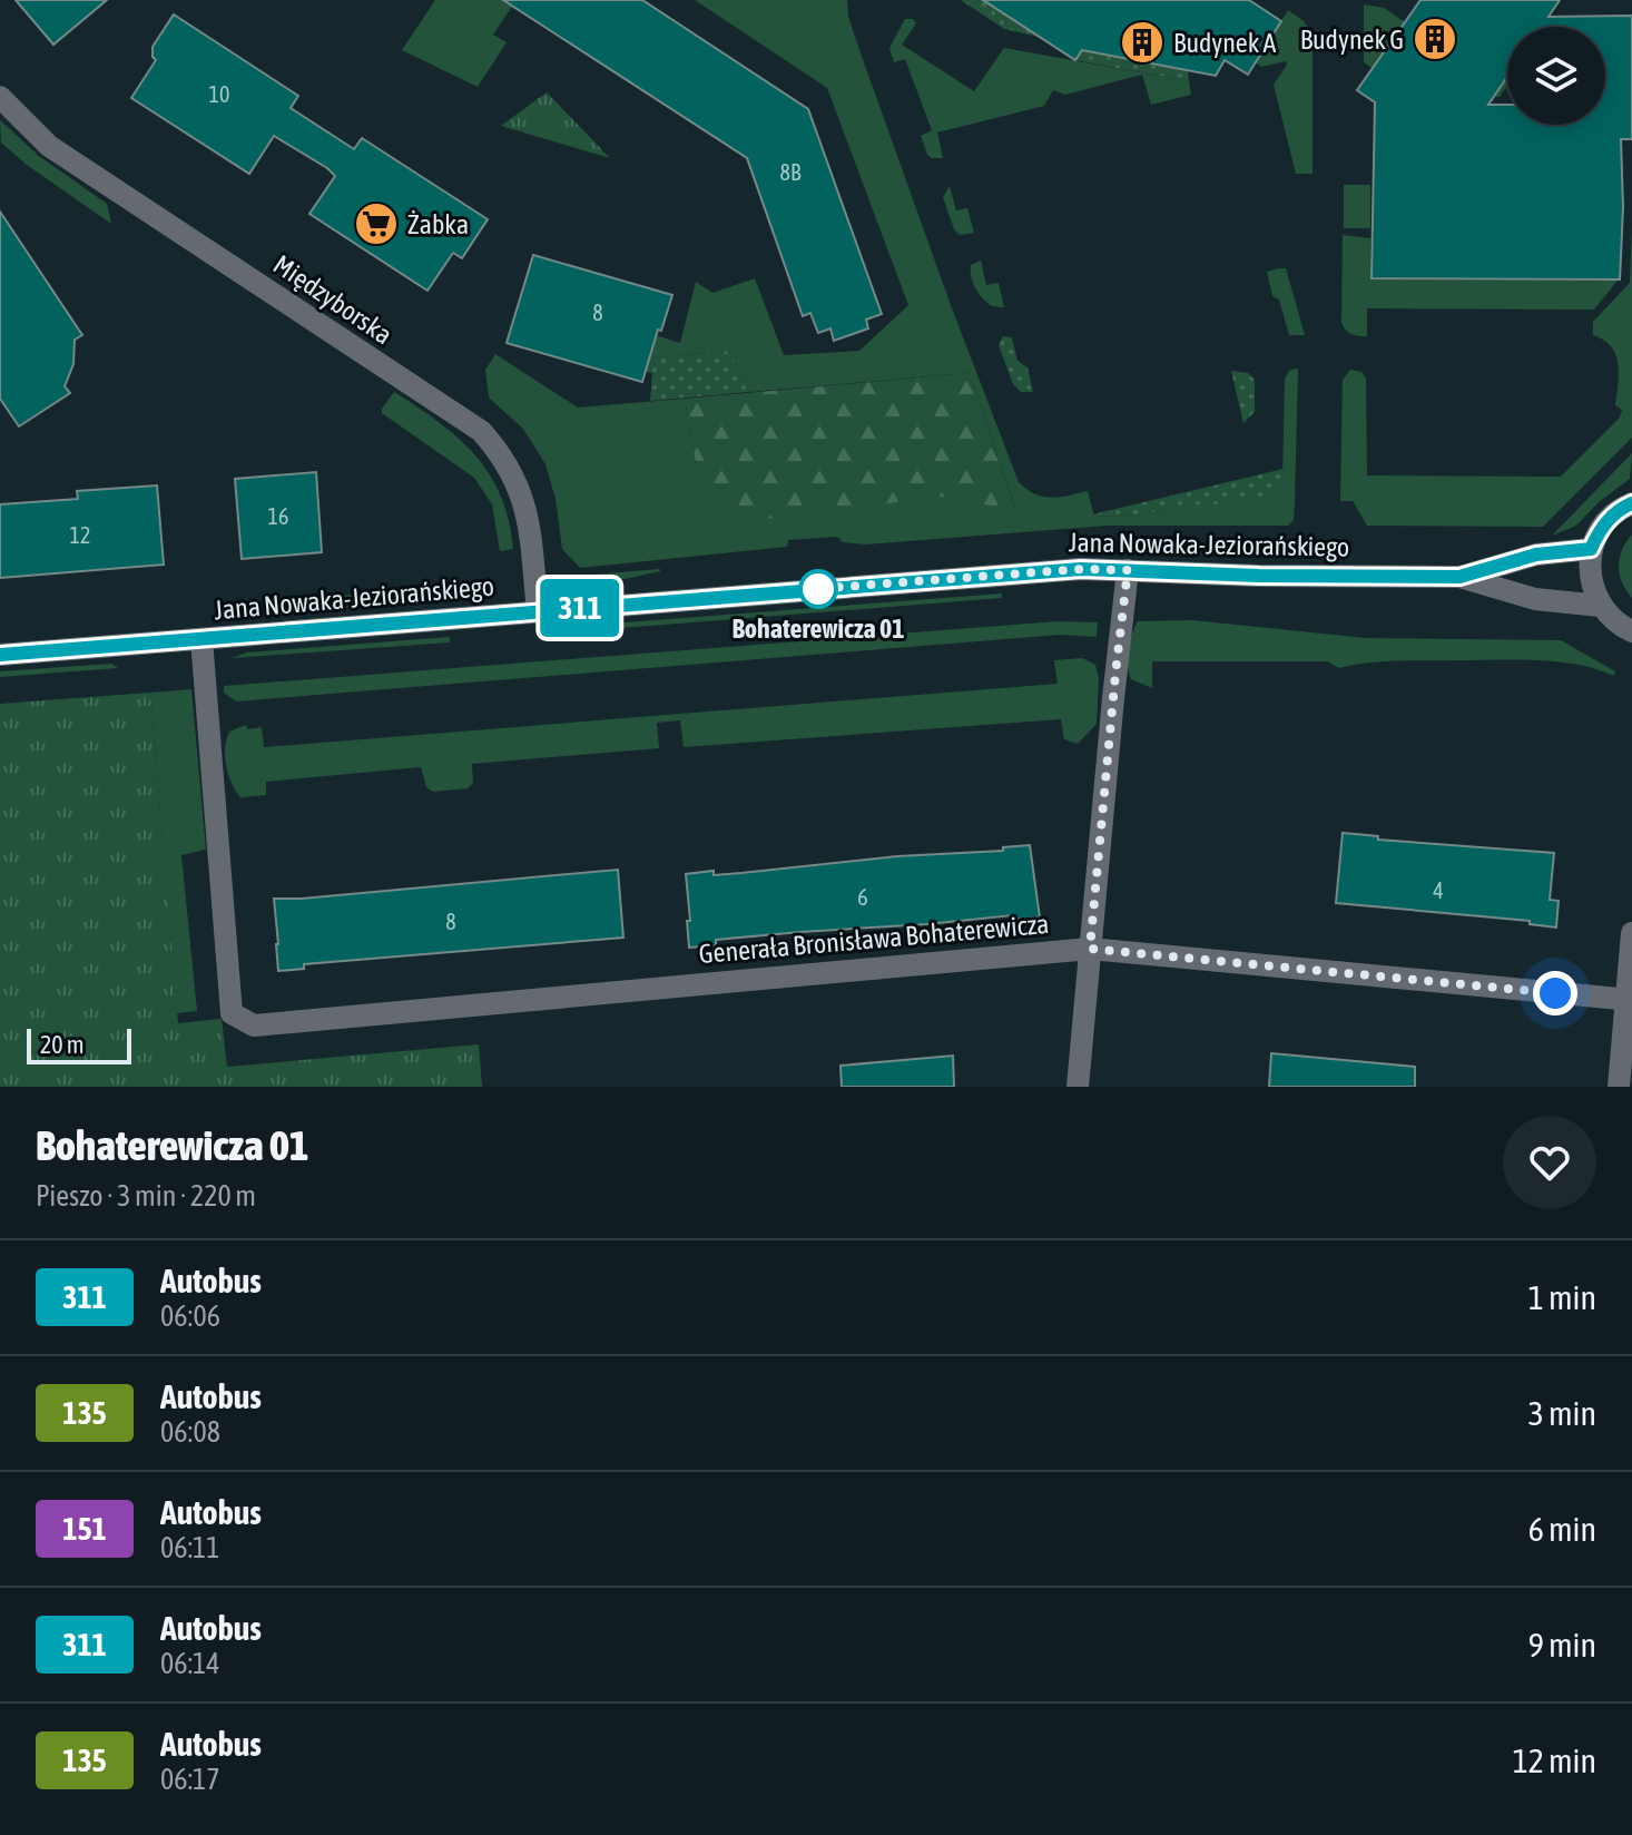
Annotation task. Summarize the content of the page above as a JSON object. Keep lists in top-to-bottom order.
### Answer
{
  "streets": {
    "street": ["Międzyborska", "Jana Nowaka-Jeziorańskiego", "Generała Bronisława Bohaterewicza"]
  },
  "crossings": [
    ["Międzyborska", "Jana Nowaka-Jeziorańskiego"],
    ["Jana Nowaka-Jeziorańskiego", "Generała Bronisława Bohaterewicza"]
  ],
  "places": {
    "building": ["Budynek G", "Budynek A"],
    "supermarket": ["Żabka"],
    "other": ["Bohaterewicza 01"]
  },
  "lines": ["bus line 311"],
  "house_numbers": [
    "10",
    "8B",
    "8",
    "16",
    "12",
    "4",
    "6",
    "8"
  ],
  "scale_bar": "20 m",
  "page": {
    "on_map": "311",
    "scale": "20 m",
    "heading": ["Bohaterewicza 01", "Pieszo · 3 min · 220 m"],
    "list": [
      {
        "mark": "311",
        "name": "Autobus",
        "note": "06:06",
        "value": "1 min"
      },
      {
        "mark": "135",
        "name": "Autobus",
        "note": "06:08",
        "value": "3 min"
      },
      {
        "mark": "151",
        "name": "Autobus",
        "note": "06:11",
        "value": "6 min"
      },
      {
        "mark": "311",
        "name": "Autobus",
        "note": "06:14",
        "value": "9 min"
      },
      {
        "mark": "135",
        "name": "Autobus",
        "note": "06:17",
        "value": "12 min"
      }
    ]
  }
}
